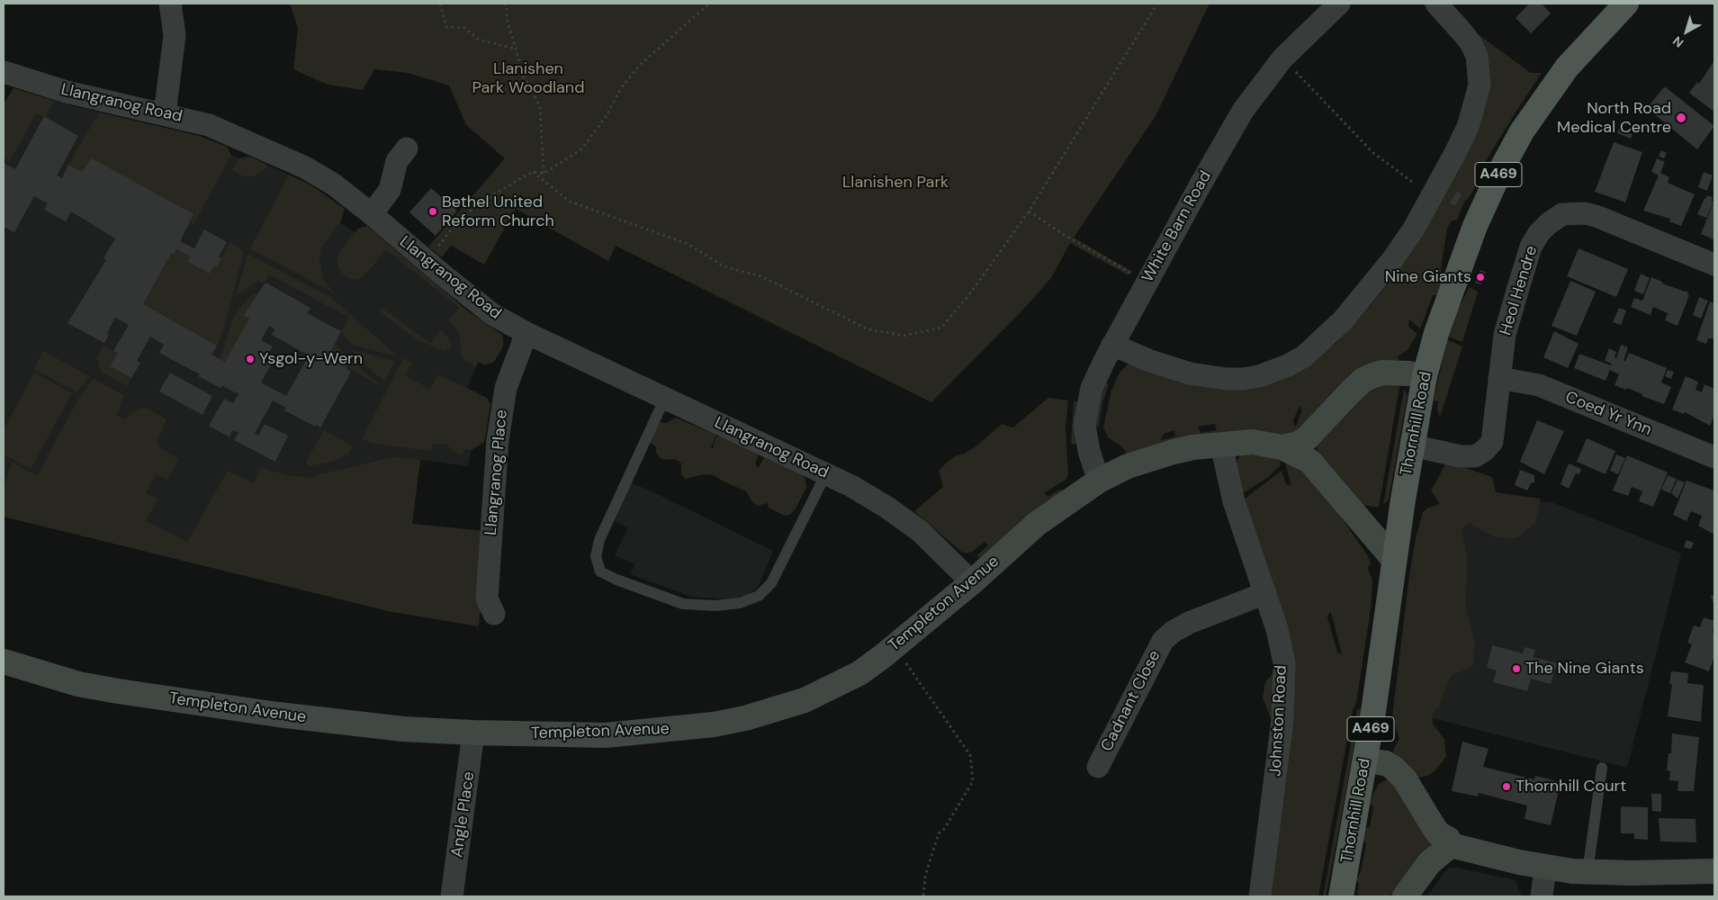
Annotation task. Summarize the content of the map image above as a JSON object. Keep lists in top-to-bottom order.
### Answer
{
  "streets": {
    "main road": ["A469", "Thornhill Road"],
    "street": [
      "Llangranog Road",
      "White Barn Road",
      "Heol Hendre",
      "Coed Yr Ynn",
      "Llangranog Place",
      "Templeton Avenue",
      "Cadnant Close",
      "Johnston Road",
      "Angle Place"
    ]
  },
  "crossings": [
    ["Llangranog Road", "Llangranog Place"],
    ["Llangranog Road", "Templeton Avenue"],
    ["White Barn Road", "Templeton Avenue"],
    ["Heol Hendre", "Coed Yr Ynn"],
    ["Heol Hendre", "Thornhill Road"],
    ["Thornhill Road", "Templeton Avenue"],
    ["Templeton Avenue", "Johnston Road"],
    ["Templeton Avenue", "Angle Place"],
    ["Cadnant Close", "Johnston Road"]
  ],
  "parks": ["Llanishen Park Woodland", "Llanishen Park"],
  "places": [
    "North Road Medical Centre",
    "Bethel United Reform Church",
    "Nine Giants",
    "Ysgol-y-Wern",
    "The Nine Giants",
    "Thornhill Court"
  ],
  "north": "bottom left"
}
